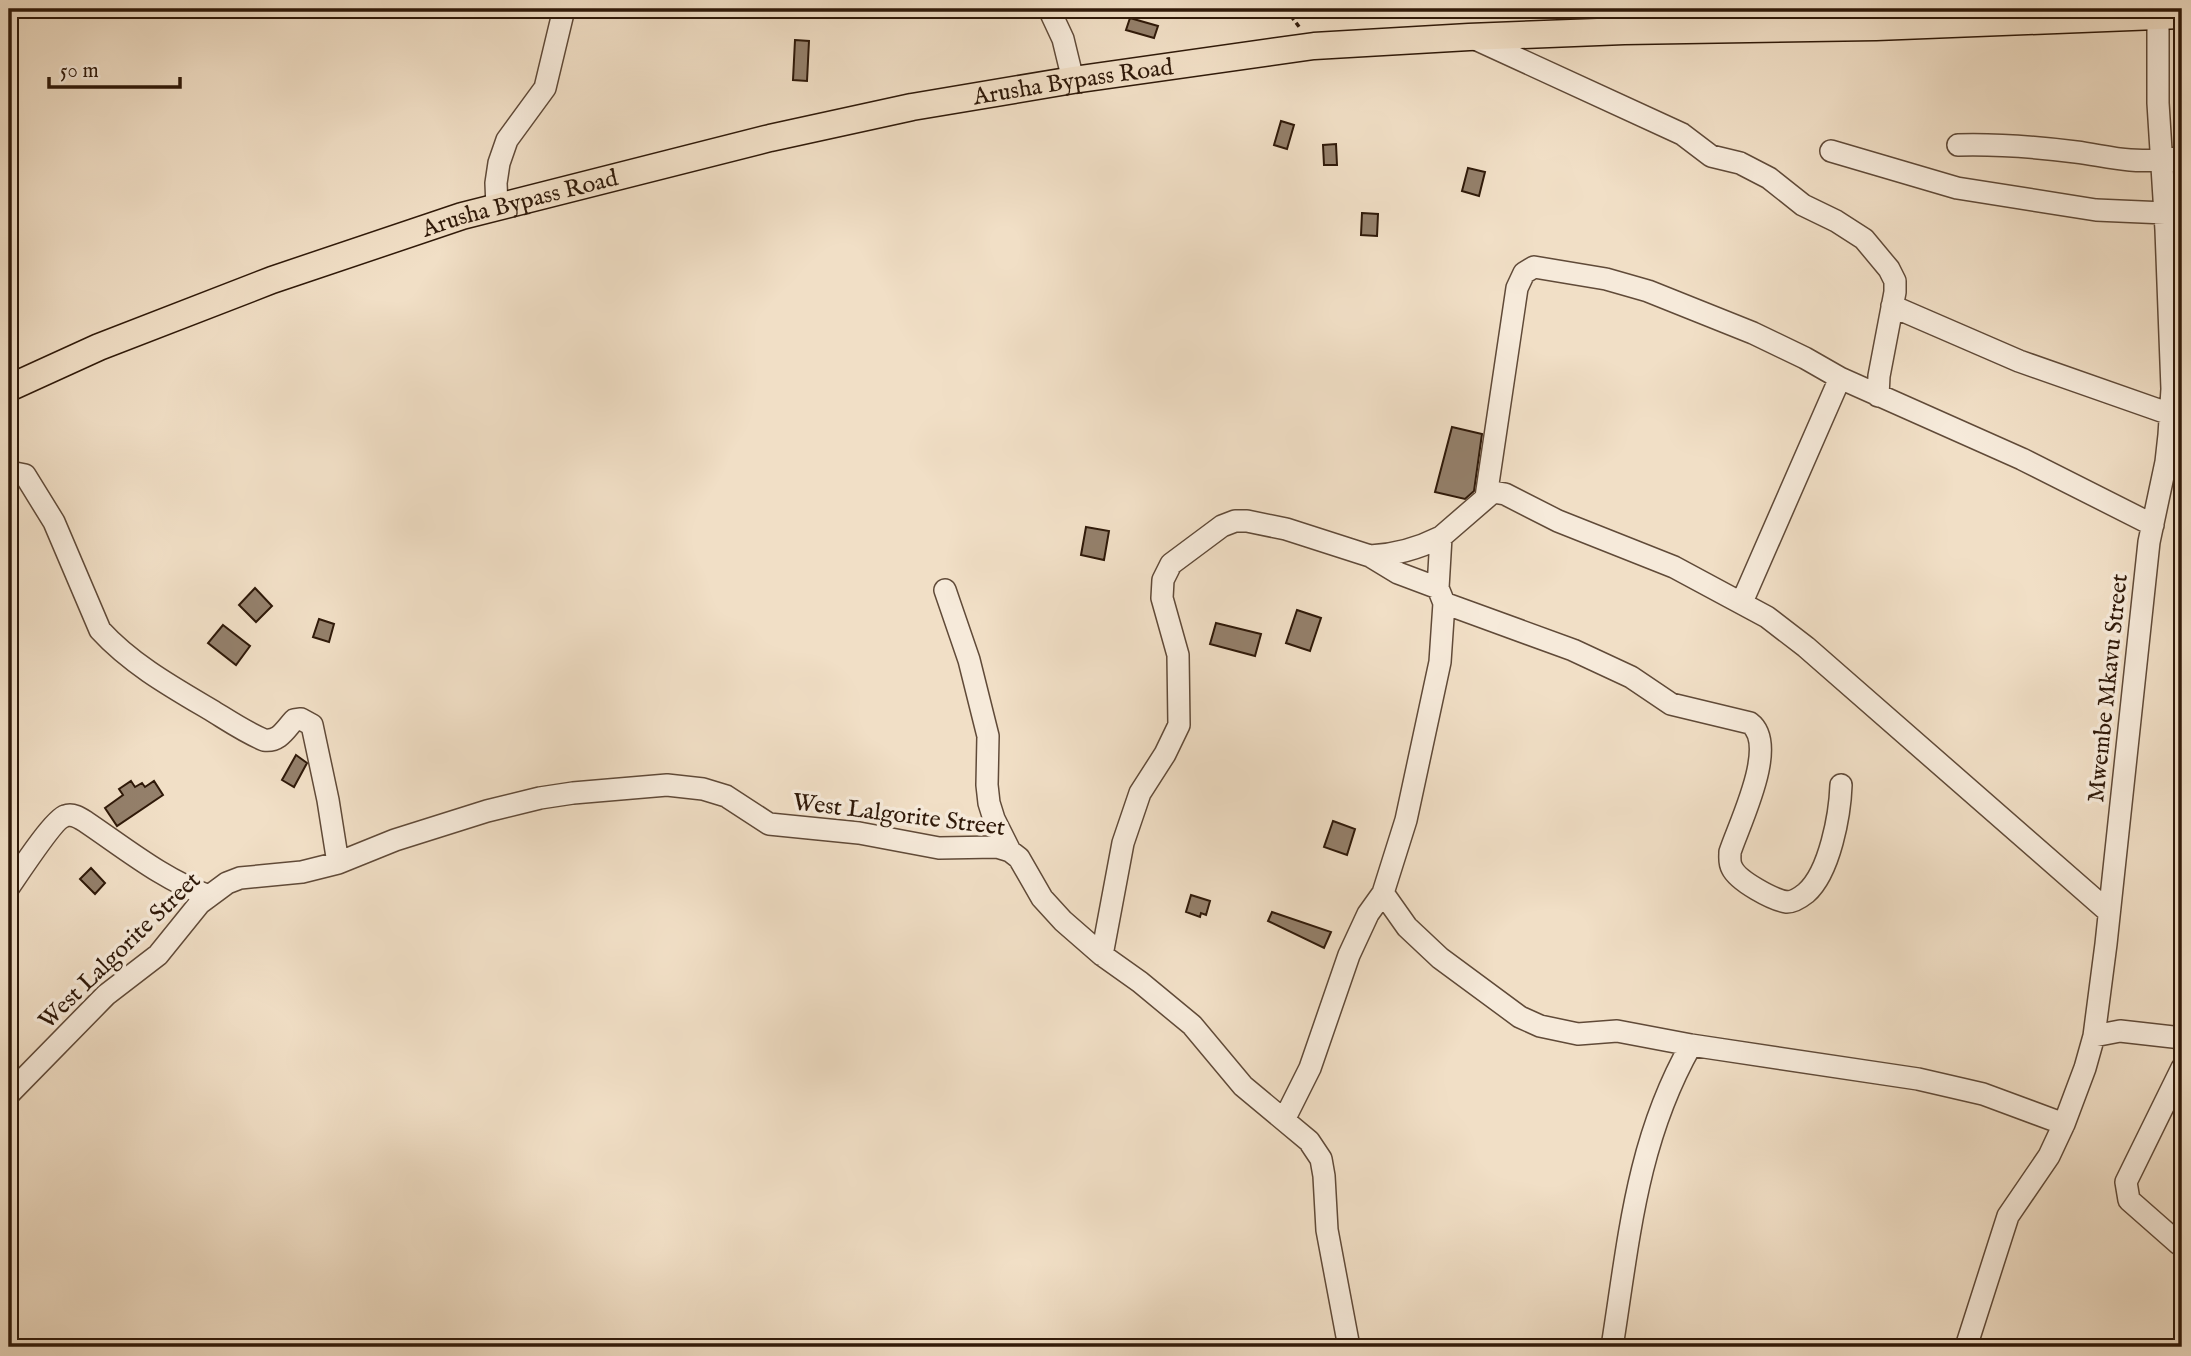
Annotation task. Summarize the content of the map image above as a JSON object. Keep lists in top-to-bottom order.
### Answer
{
  "streets": {
    "main road": ["Arusha Bypass Road"],
    "street": ["Mwembe Mkavu Street", "West Lalgorite Street"]
  },
  "crossings": [
    ["Arusha Bypass Road", "Mwembe Mkavu Street"]
  ],
  "scale_bar": "50 m"
}
